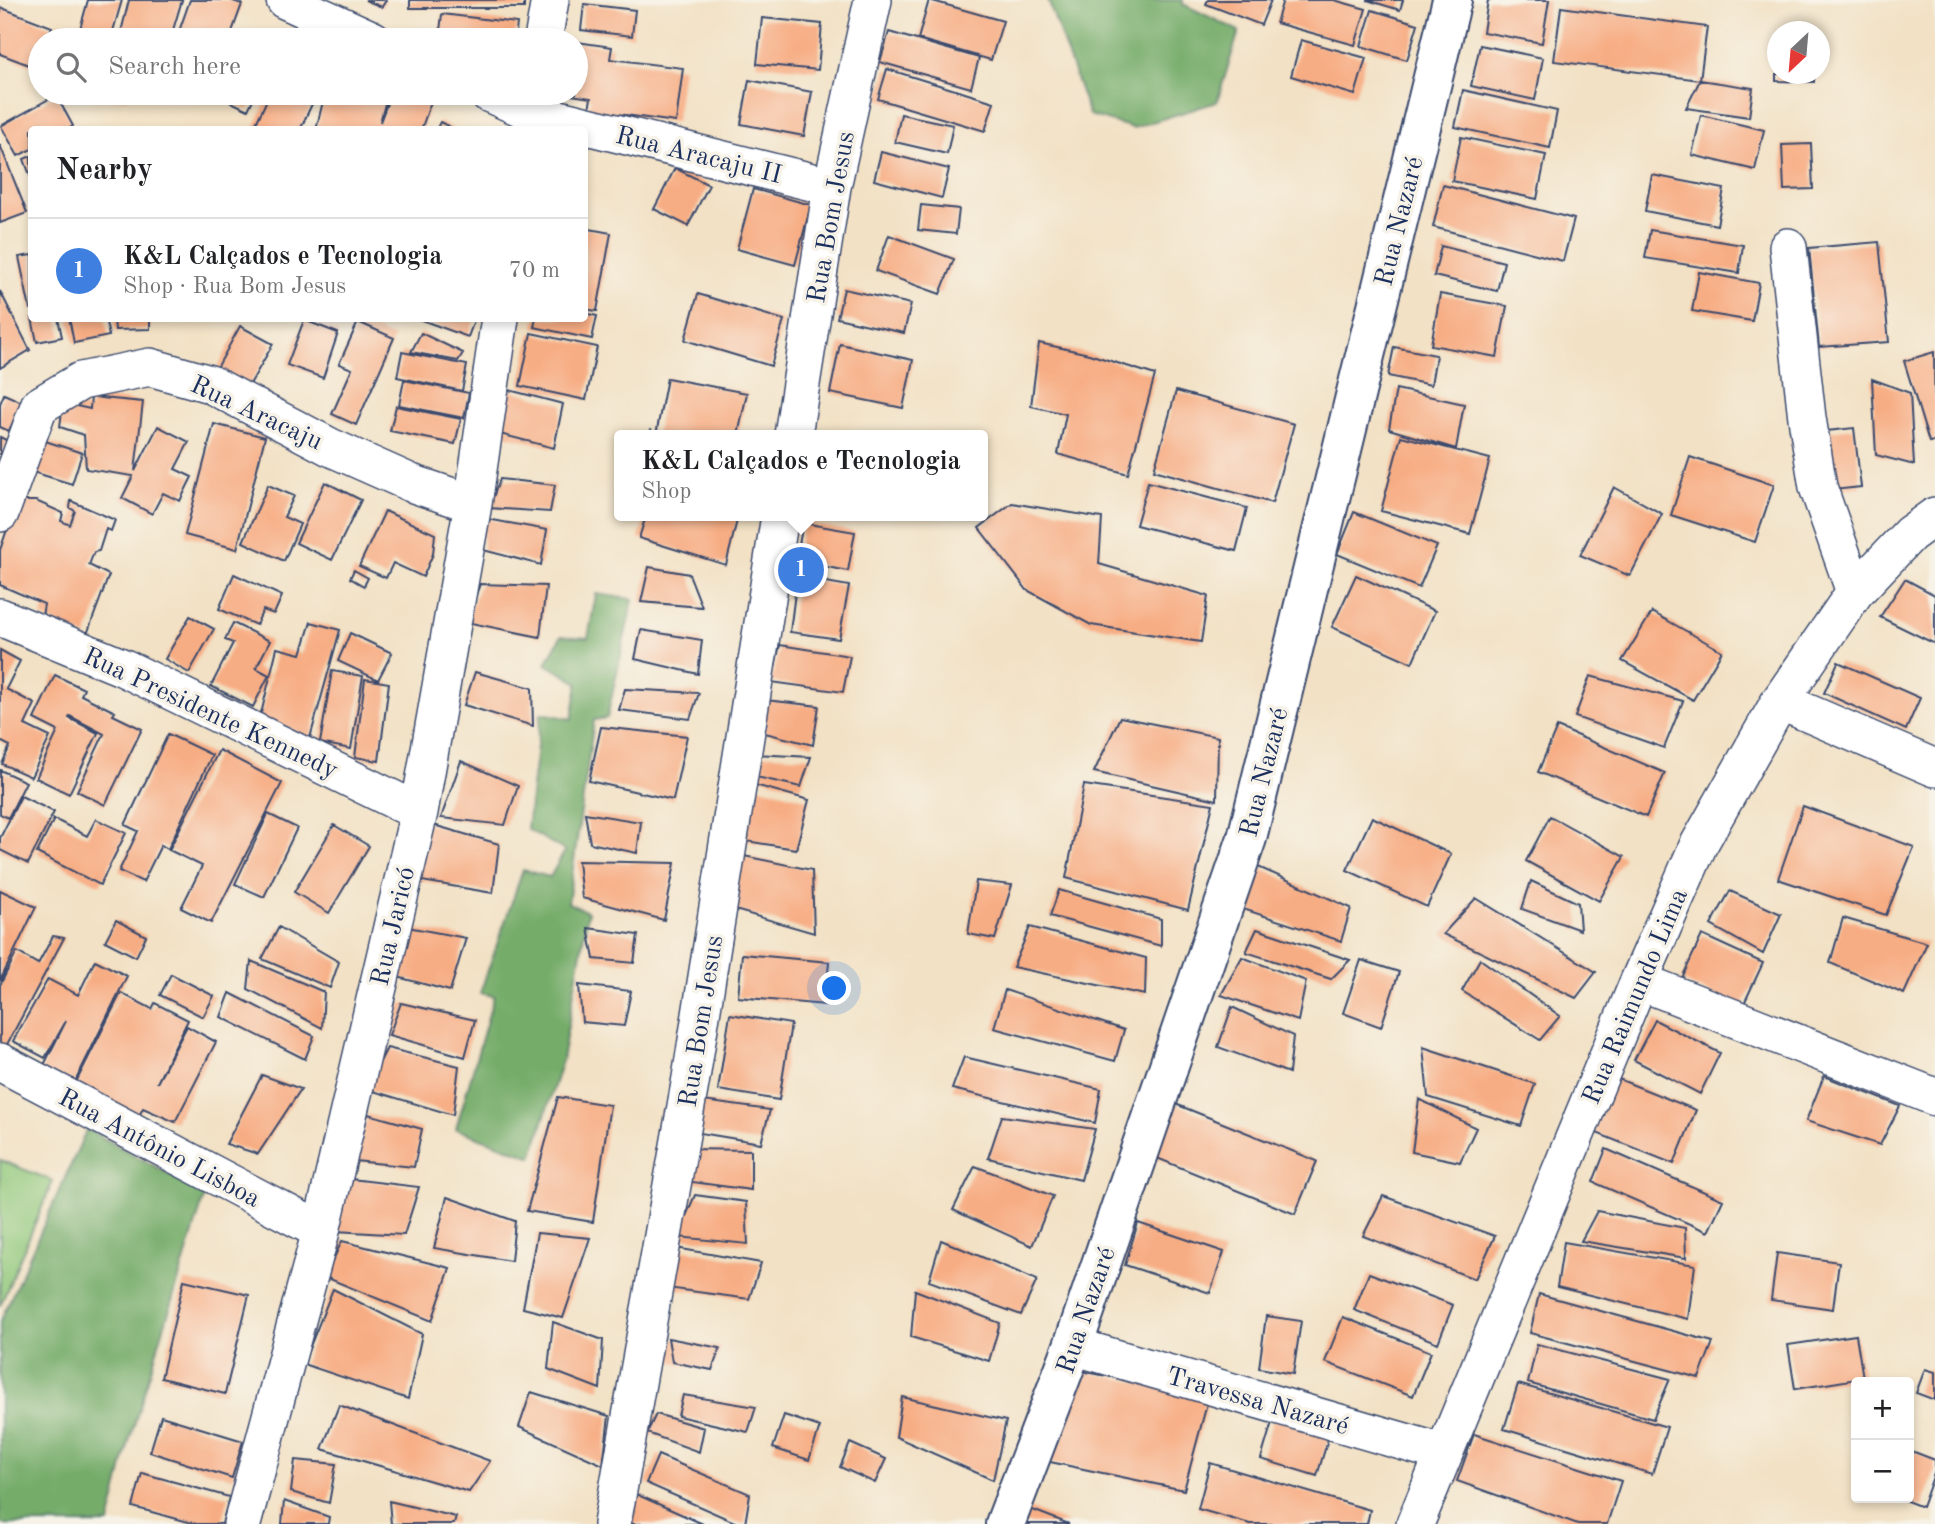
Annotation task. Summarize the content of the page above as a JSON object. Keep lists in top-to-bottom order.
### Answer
{
  "streets": {
    "street": [
      "Rua Aracaju II",
      "Rua Bom Jesus",
      "Rua Nazaré",
      "Rua Aracaju",
      "Rua Presidente Kennedy",
      "Rua Jaricó",
      "Rua Raimundo Lima",
      "Rua Antônio Lisboa",
      "Travessa Nazaré"
    ]
  },
  "crossings": [
    ["Rua Aracaju II", "Rua Bom Jesus"],
    ["Rua Nazaré", "Travessa Nazaré"],
    ["Rua Aracaju", "Rua Jaricó"],
    ["Rua Presidente Kennedy", "Rua Jaricó"],
    ["Rua Jaricó", "Rua Antônio Lisboa"],
    ["Rua Raimundo Lima", "Travessa Nazaré"]
  ],
  "north": "bottom left",
  "page": {
    "search": "Search here",
    "heading": "Nearby",
    "list": [
      {
        "mark": "1",
        "name": "K&L Calçados e Tecnologia",
        "note": "Shop · Rua Bom Jesus",
        "value": "70 m"
      }
    ],
    "popup": ["K&L Calçados e Tecnologia", "Shop"],
    "pins": "1",
    "map_buttons": ["+", "−"]
  }
}
